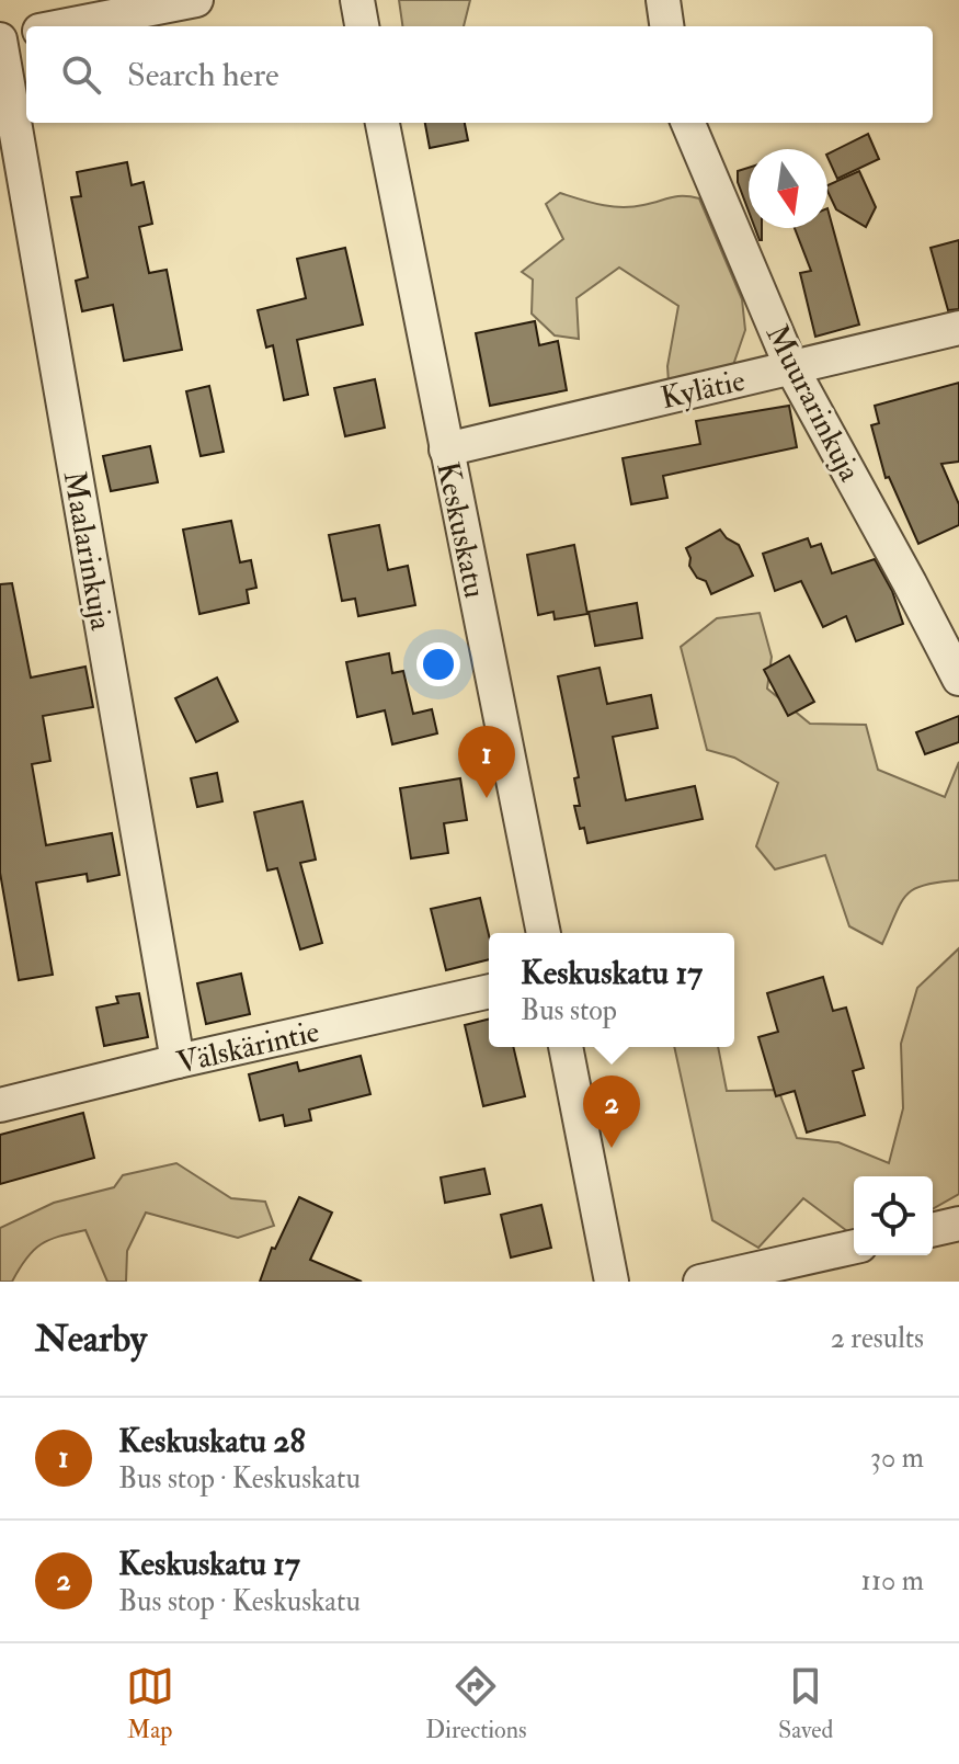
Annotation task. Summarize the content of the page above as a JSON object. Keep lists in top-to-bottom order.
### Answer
{
  "streets": {
    "street": [
      "Kylätie",
      "Muurarinkuja",
      "Keskuskatu",
      "Maalarinkuja",
      "Välskärintie"
    ]
  },
  "crossings": [
    ["Kylätie", "Muurarinkuja"],
    ["Kylätie", "Keskuskatu"],
    ["Maalarinkuja", "Välskärintie"]
  ],
  "north": "bottom",
  "page": {
    "search": "Search here",
    "pins": ["1", "2"],
    "popup": ["Keskuskatu 17", "Bus stop"],
    "heading": ["Nearby", "2 results"],
    "list": [
      {
        "mark": "1",
        "name": "Keskuskatu 28",
        "note": "Bus stop · Keskuskatu",
        "value": "30 m"
      },
      {
        "mark": "2",
        "name": "Keskuskatu 17",
        "note": "Bus stop · Keskuskatu",
        "value": "110 m"
      }
    ],
    "nav": ["Map", "Directions", "Saved"]
  }
}
